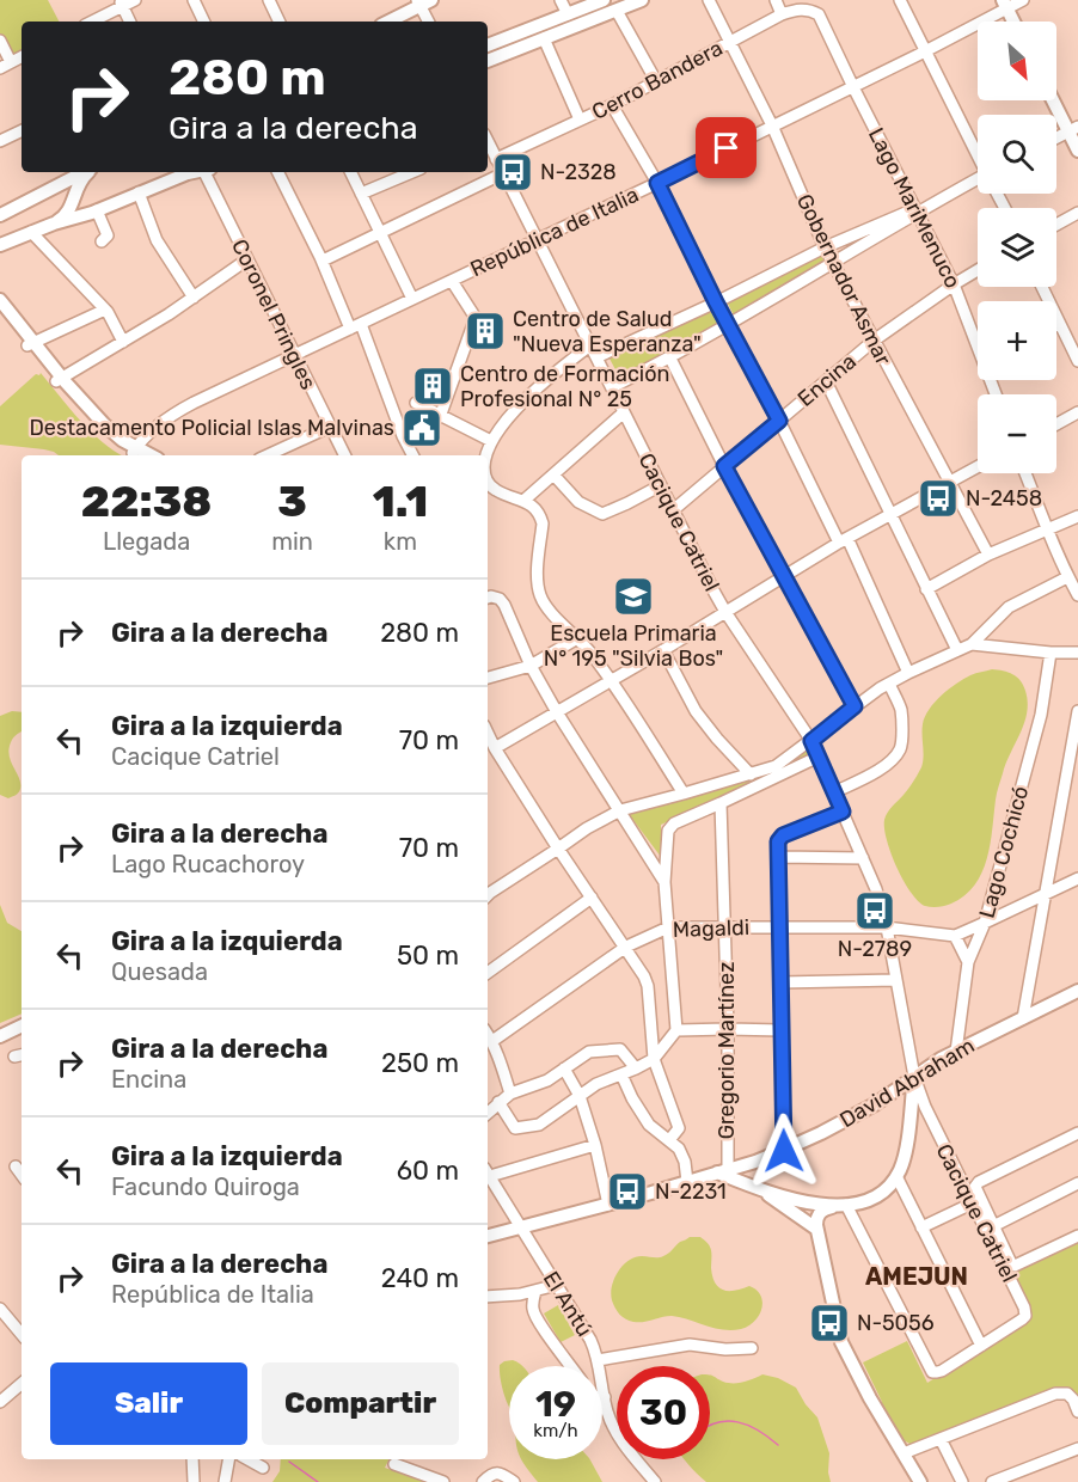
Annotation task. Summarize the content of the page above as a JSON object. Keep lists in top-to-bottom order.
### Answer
{
  "streets": {
    "main road": ["David Abraham"],
    "street": [
      "Cerro Bandera",
      "Lago MariMenuco",
      "República de Italia",
      "Gobernador Asmar",
      "Coronel Pringles",
      "Encina",
      "Cacique Catriel",
      "Lago Cochicó",
      "Magaldi",
      "Gregorio Martínez",
      "El Antú"
    ]
  },
  "crossings": [
    ["Cerro Bandera", "Lago MariMenuco"],
    ["Cerro Bandera", "Gobernador Asmar"],
    ["Cerro Bandera", "Cacique Catriel"],
    ["Lago MariMenuco", "República de Italia"],
    ["Lago MariMenuco", "Encina"],
    ["República de Italia", "Gobernador Asmar"],
    ["República de Italia", "Coronel Pringles"],
    ["República de Italia", "Cacique Catriel"],
    ["Gobernador Asmar", "Encina"],
    ["Encina", "Cacique Catriel"],
    ["Cacique Catriel", "Magaldi"],
    ["Cacique Catriel", "David Abraham"],
    ["Lago Cochicó", "David Abraham"],
    ["Magaldi", "Gregorio Martínez"],
    ["Gregorio Martínez", "David Abraham"],
    ["David Abraham", "El Antú"]
  ],
  "districts": ["AMEJUN"],
  "places": {
    "bus stop": [
      "N-2328",
      "N-2458",
      "N-2789",
      "N-2231",
      "N-5056"
    ],
    "building": ["Centro de Salud \"Nueva Esperanza\"", "Centro de Formación Profesional N° 25"],
    "public building": ["Destacamento Policial Islas Malvinas"],
    "school or university": ["Escuela Primaria N° 195 \"Silvia Bos\""]
  },
  "north": "bottom right",
  "page": {
    "map_buttons": ["+", "−"],
    "turn": ["280 m", "Gira a la derecha"],
    "eta": [
      "22:38",
      "Llegada",
      "3",
      "min",
      "1.1",
      "km"
    ],
    "list": [
      {
        "name": "Gira a la derecha",
        "value": "280 m"
      },
      {
        "name": "Gira a la izquierda",
        "note": "Cacique Catriel",
        "value": "70 m"
      },
      {
        "name": "Gira a la derecha",
        "note": "Lago Rucachoroy",
        "value": "70 m"
      },
      {
        "name": "Gira a la izquierda",
        "note": "Quesada",
        "value": "50 m"
      },
      {
        "name": "Gira a la derecha",
        "note": "Encina",
        "value": "250 m"
      },
      {
        "name": "Gira a la izquierda",
        "note": "Facundo Quiroga",
        "value": "60 m"
      },
      {
        "name": "Gira a la derecha",
        "note": "República de Italia",
        "value": "240 m"
      }
    ],
    "buttons": ["Salir", "Compartir"],
    "speed": "19 km/h",
    "limit": "30"
  }
}
